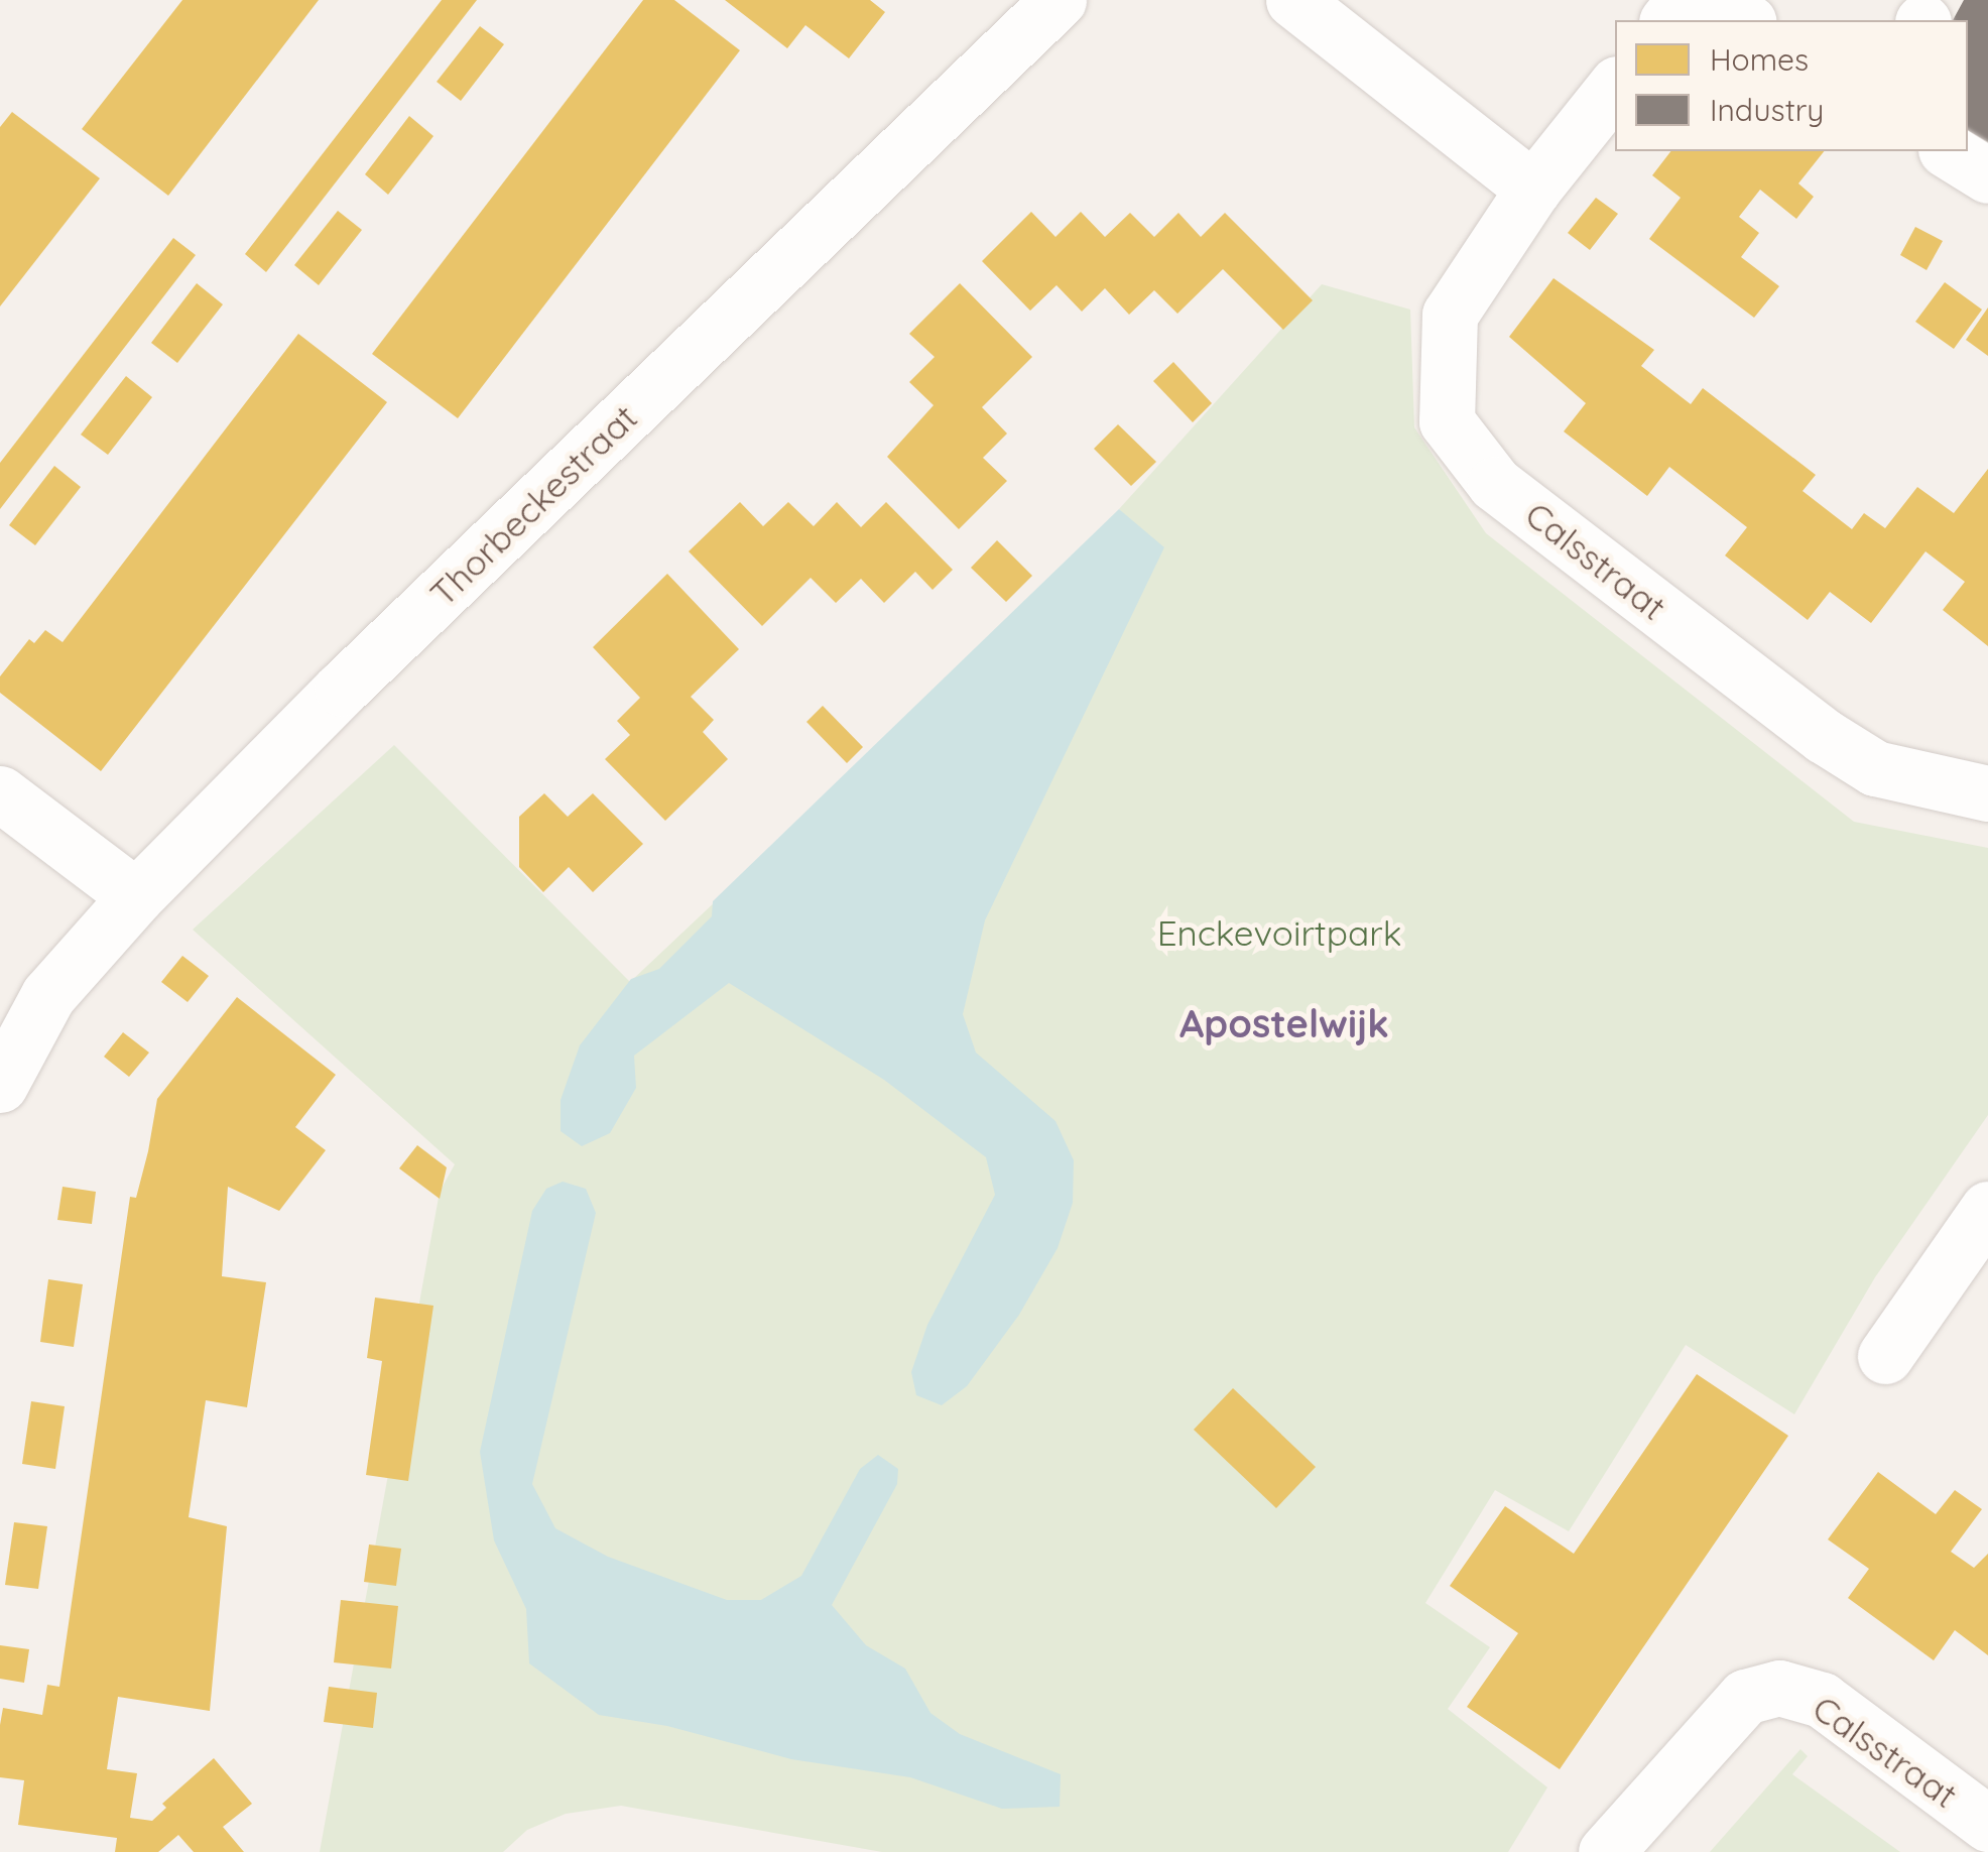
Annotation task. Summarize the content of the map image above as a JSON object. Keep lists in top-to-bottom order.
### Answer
{
  "streets": {
    "street": ["Thorbeckestraat", "Calsstraat"]
  },
  "districts": ["Apostelwijk"],
  "parks": ["Enckevoirtpark"],
  "legend": ["Homes", "Industry"]
}
